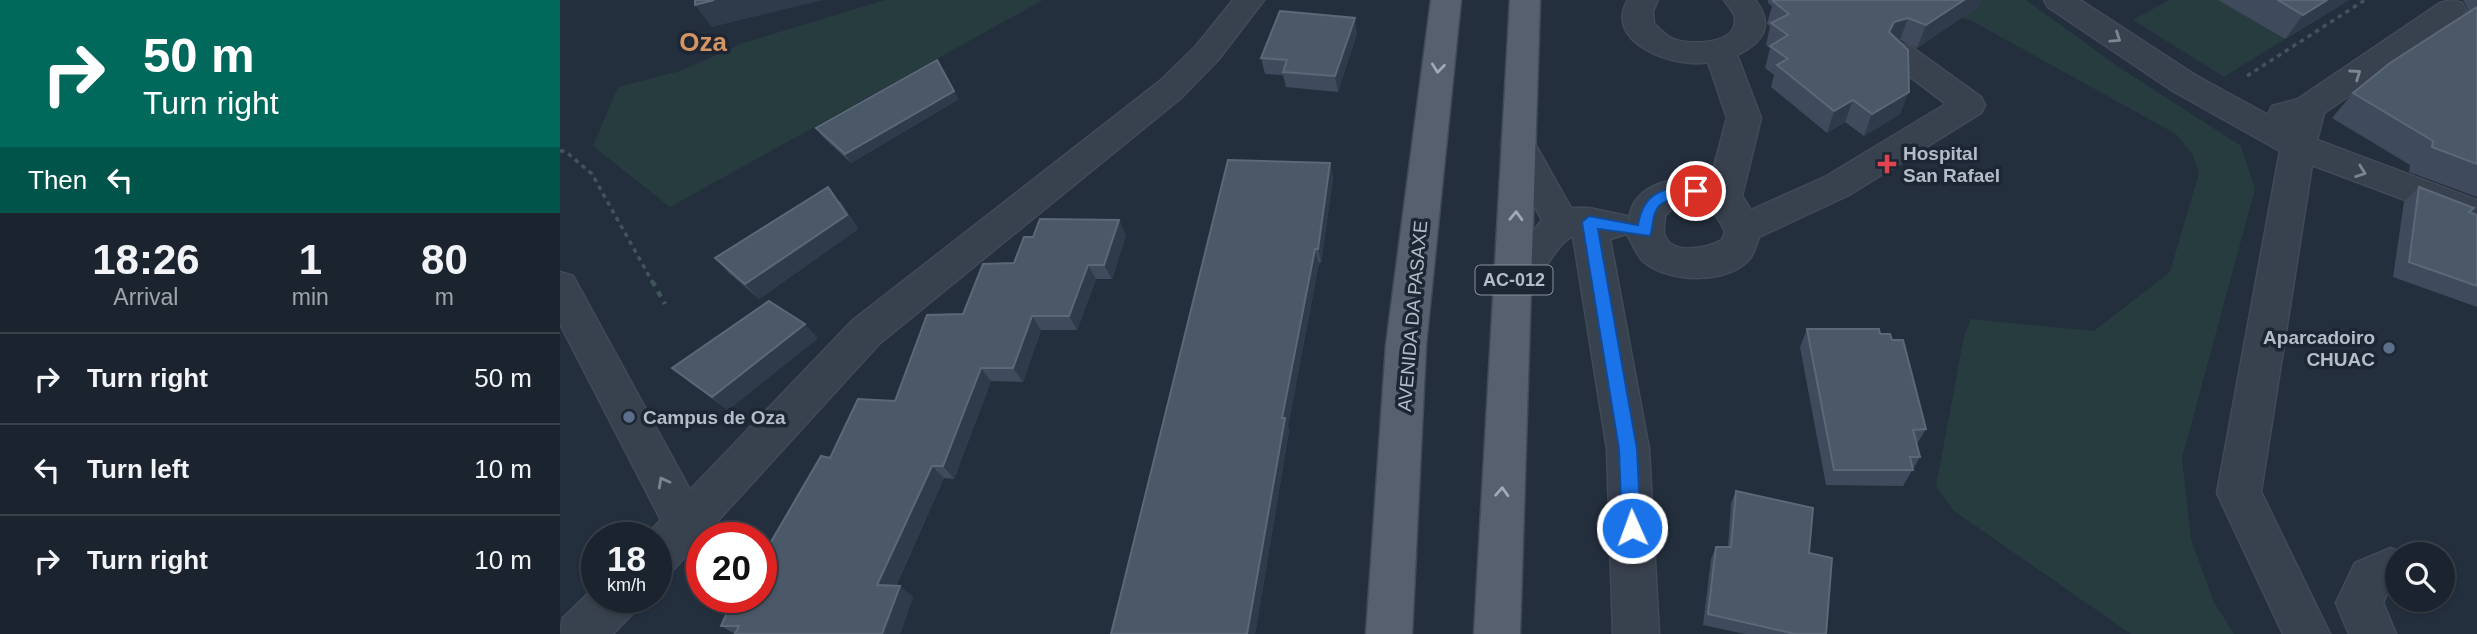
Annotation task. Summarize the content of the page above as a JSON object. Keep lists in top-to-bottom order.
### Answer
{
  "streets": {
    "main road": ["AC-012", "AVENIDA DA PASAXE"]
  },
  "districts": ["Oza"],
  "places": {
    "health": ["Hospital San Rafael"],
    "other": ["Aparcadoiro CHUAC", "Campus de Oza"]
  },
  "page": {
    "turn": ["50 m", "Turn right"],
    "then": "Then",
    "eta": [
      "18:26",
      "Arrival",
      "1",
      "min",
      "80",
      "m"
    ],
    "list": [
      {
        "name": "Turn right",
        "value": "50 m"
      },
      {
        "name": "Turn left",
        "value": "10 m"
      },
      {
        "name": "Turn right",
        "value": "10 m"
      }
    ],
    "speed": "18 km/h",
    "limit": "20"
  }
}
